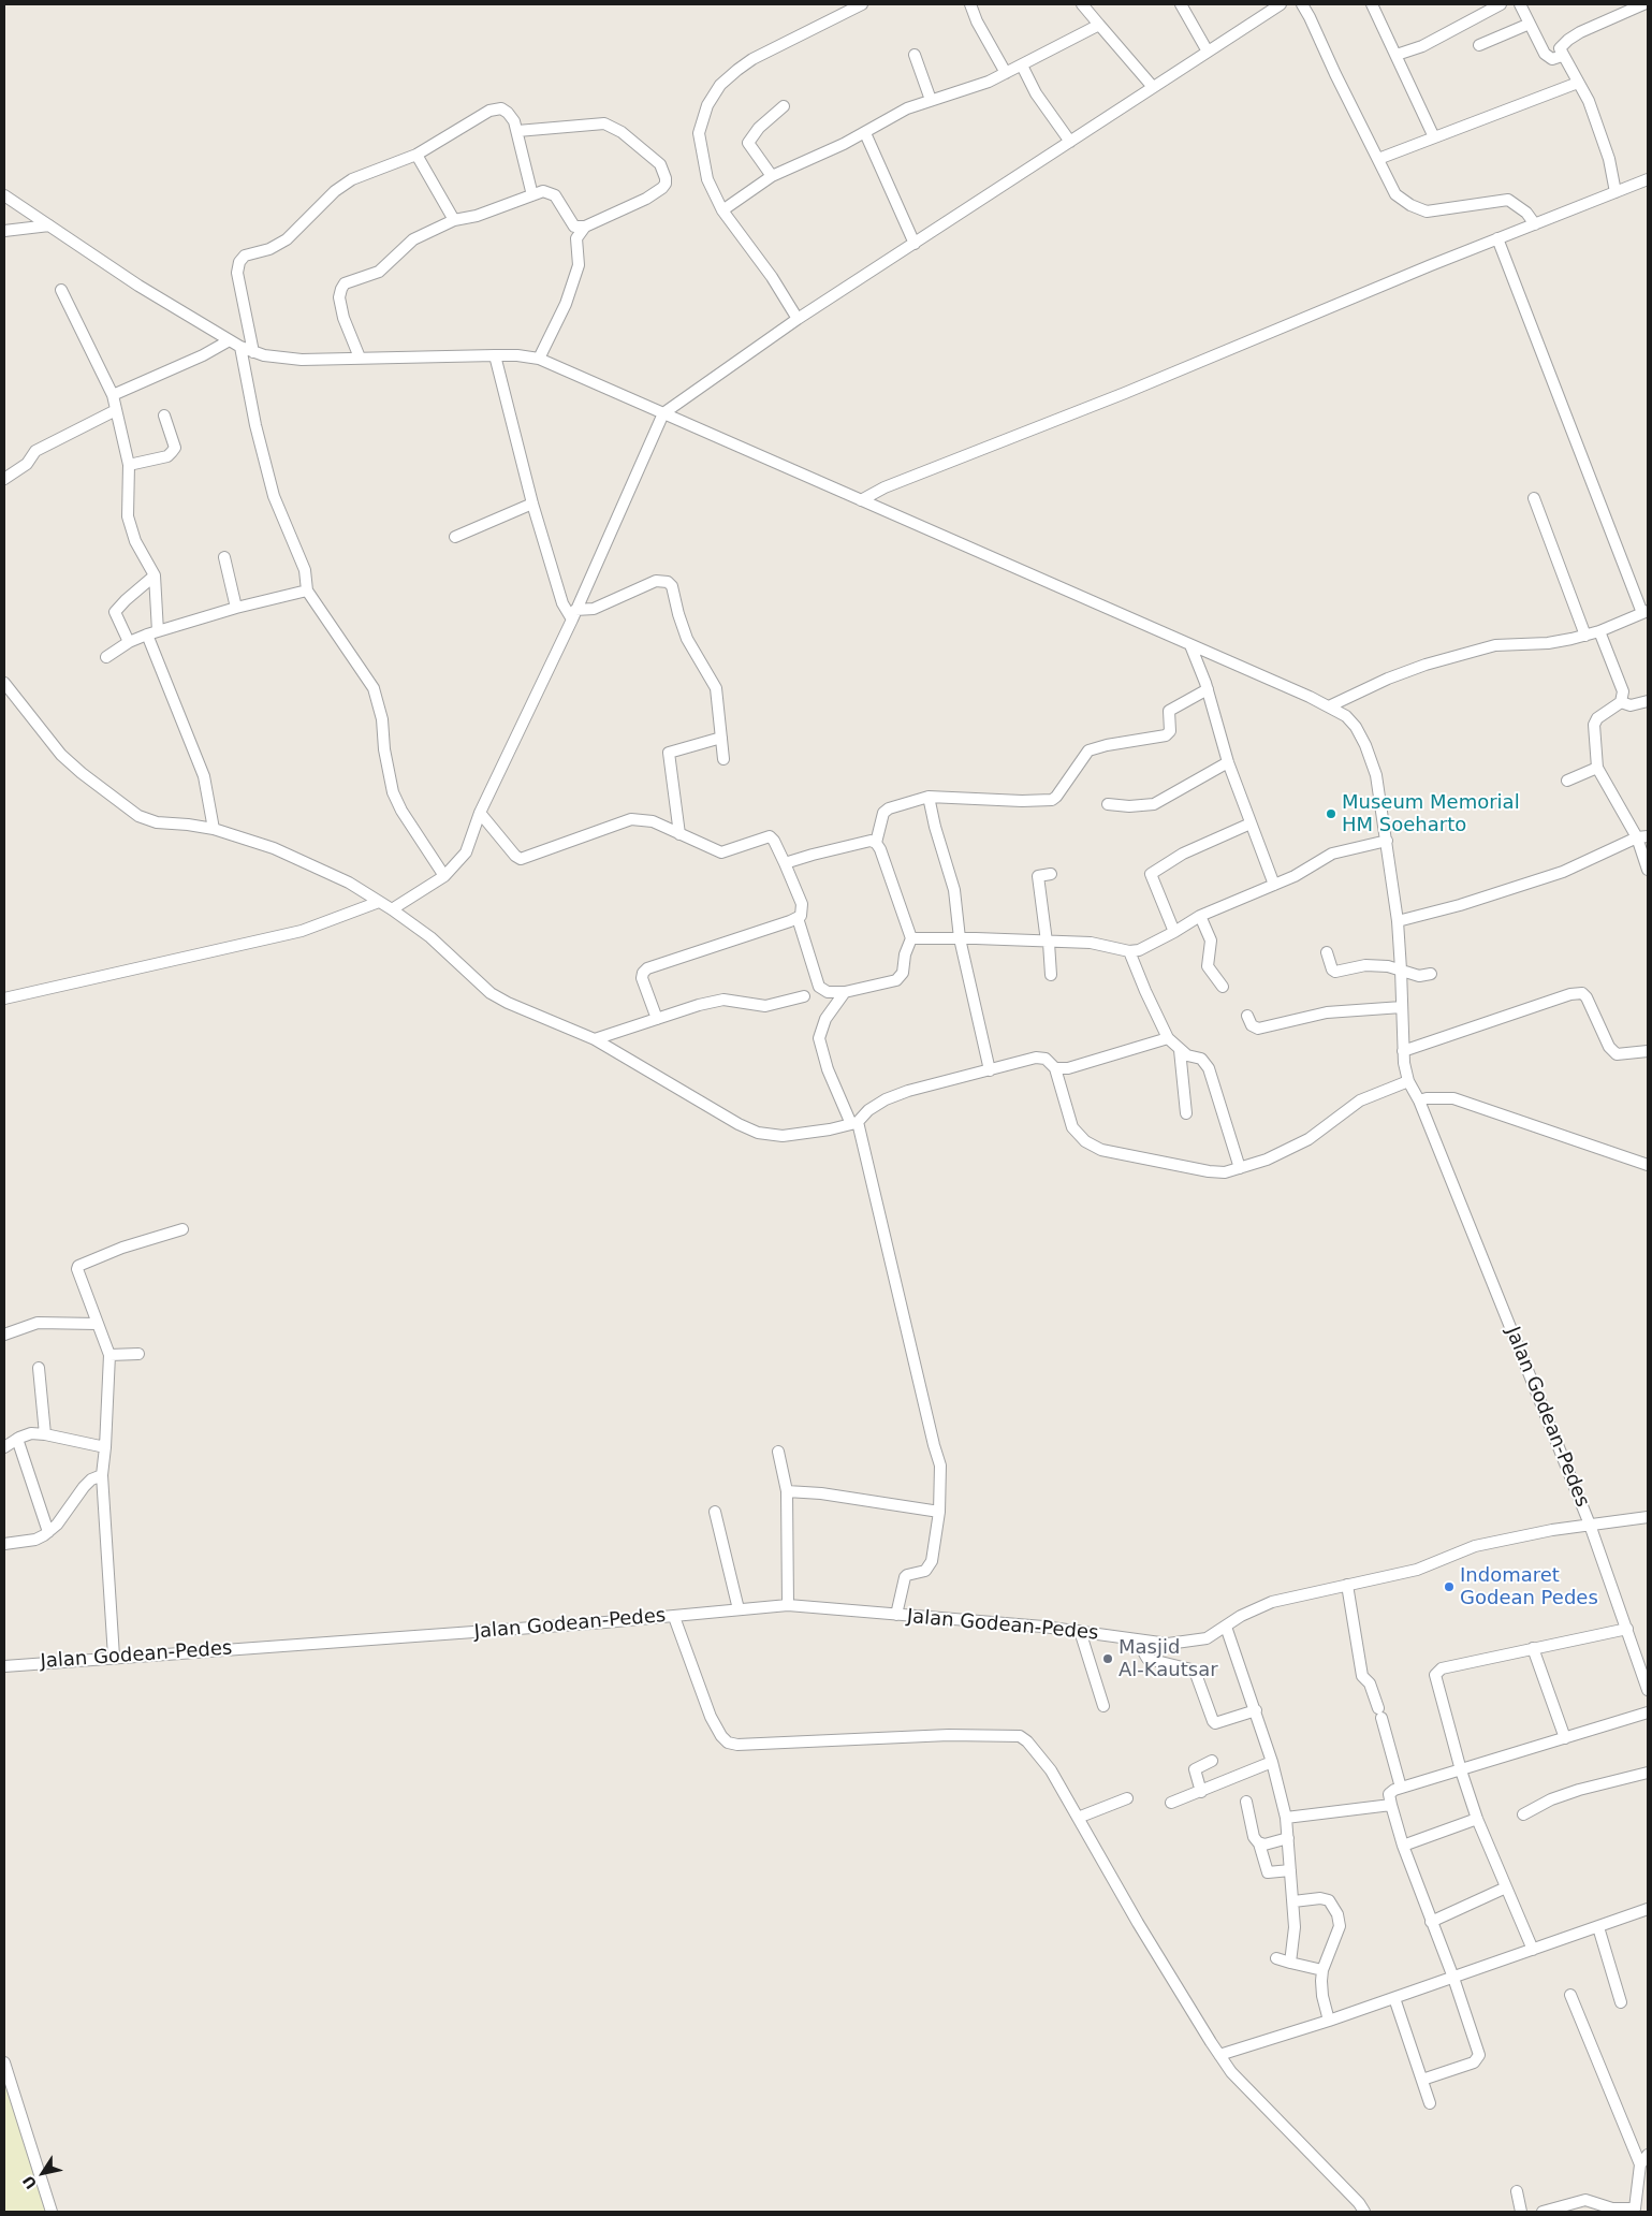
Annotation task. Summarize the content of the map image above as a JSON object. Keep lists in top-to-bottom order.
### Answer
{
  "streets": {
    "street": ["Jalan Godean-Pedes"]
  },
  "places": ["Museum Memorial HM Soeharto", "Indomaret Godean Pedes", "Masjid Al-Kautsar"],
  "north": "bottom left"
}
